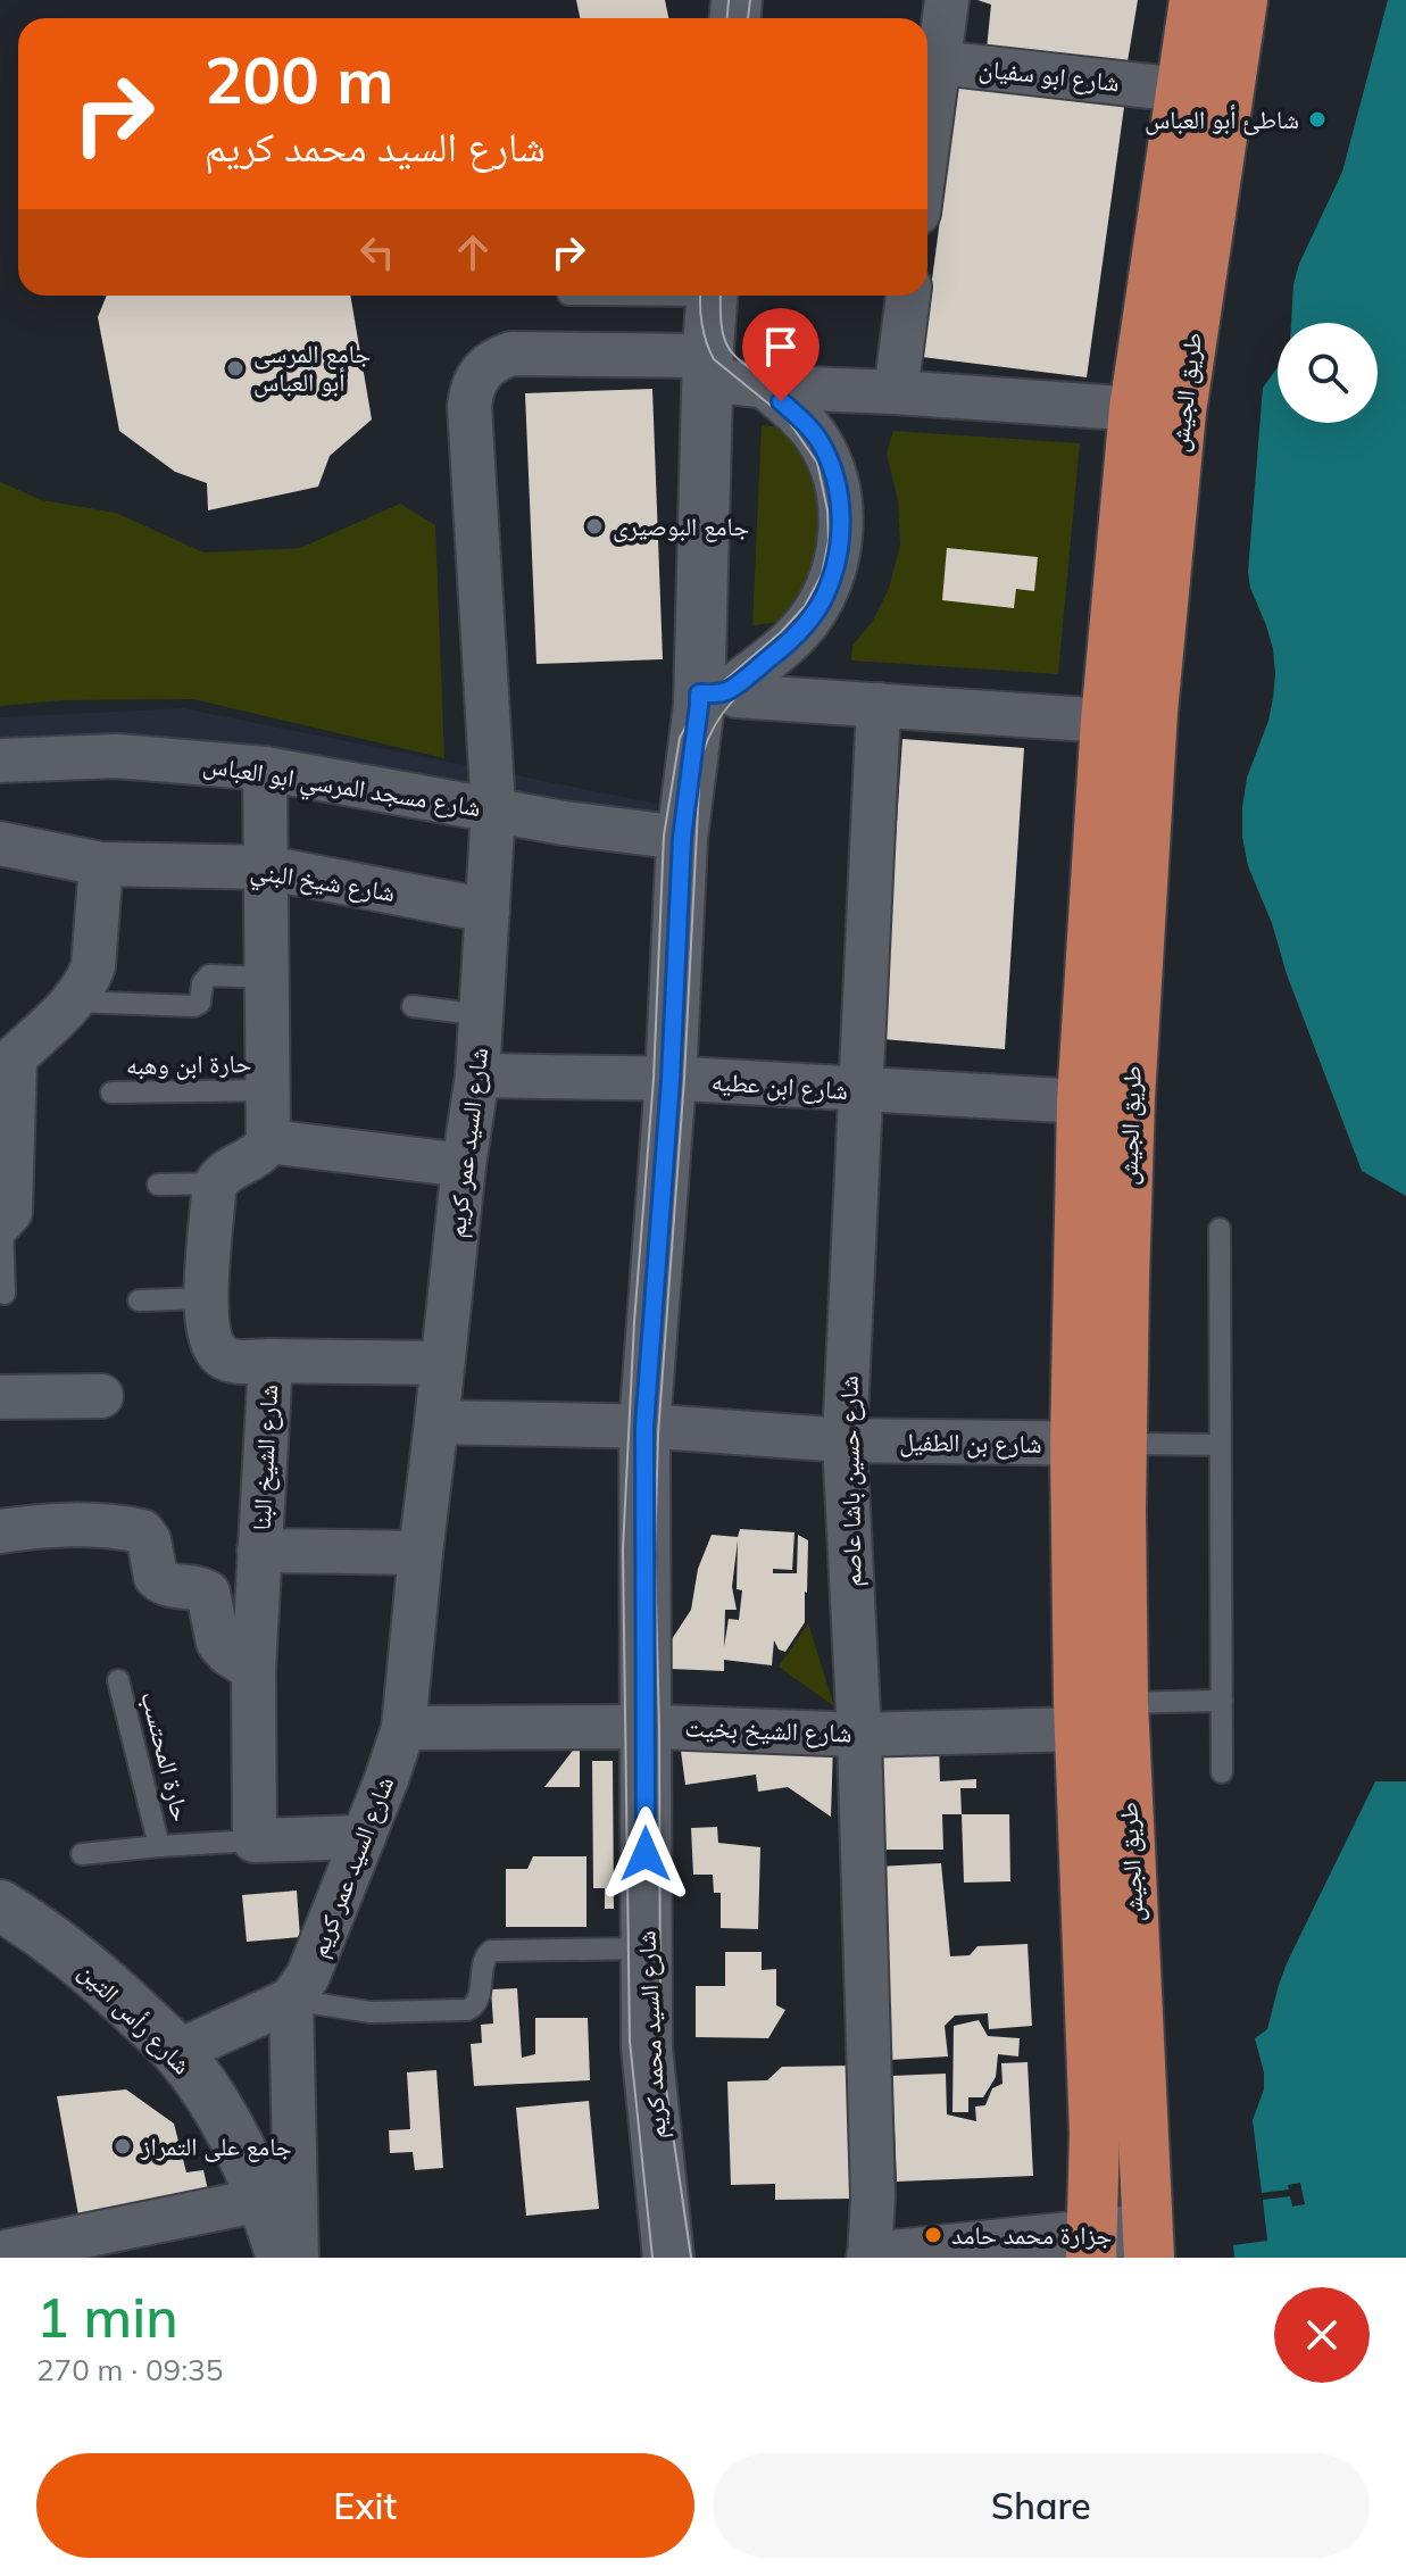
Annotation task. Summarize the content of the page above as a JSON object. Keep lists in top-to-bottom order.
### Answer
{
  "streets": {
    "highway": ["طريق الجيش"],
    "main road": ["شارع رأس التين", "شارع السيد محمد كريم"],
    "street": [
      "شارع ابو سفيان",
      "شارع مسجد المرسي ابو العباس",
      "شارع شيخ البني",
      "شارع ابن عطيه",
      "شارع السيد عمر كريم",
      "شارع بن الطفيل",
      "شارع الشيخ البنا",
      "شارع حسين باشا عاصم",
      "شارع الشيخ بخيت"
    ],
    "lane": ["حارة ابن وهبه", "حارة المحتسب"]
  },
  "crossings": [
    ["شارع ابو سفيان", "طريق الجيش"],
    ["طريق الجيش", "شارع ابن عطيه"],
    ["طريق الجيش", "شارع بن الطفيل"],
    ["طريق الجيش", "شارع الشيخ بخيت"],
    ["شارع مسجد المرسي ابو العباس", "شارع السيد عمر كريم"],
    ["شارع مسجد المرسي ابو العباس", "شارع السيد محمد كريم"],
    ["شارع شيخ البني", "شارع السيد عمر كريم"],
    ["شارع ابن عطيه", "شارع السيد عمر كريم"],
    ["شارع ابن عطيه", "شارع حسين باشا عاصم"],
    ["شارع ابن عطيه", "شارع السيد محمد كريم"],
    ["شارع السيد عمر كريم", "شارع بن الطفيل"],
    ["شارع السيد عمر كريم", "شارع الشيخ بخيت"],
    ["شارع السيد عمر كريم", "شارع السيد محمد كريم"],
    ["شارع بن الطفيل", "شارع حسين باشا عاصم"],
    ["شارع بن الطفيل", "شارع السيد محمد كريم"],
    ["شارع حسين باشا عاصم", "شارع الشيخ بخيت"],
    ["شارع الشيخ بخيت", "شارع السيد محمد كريم"]
  ],
  "places": [
    "شاطئ أبو العباس",
    "جامع المرسى أبو العباس",
    "جامع البوصيرى",
    "جامع على التمراز",
    "جزارة محمد حامد"
  ],
  "page": {
    "turn": ["200 m", "شارع السيد محمد كريم"],
    "heading": ["1 min", "270 m · 09:35"],
    "buttons": ["Exit", "Share"]
  }
}
